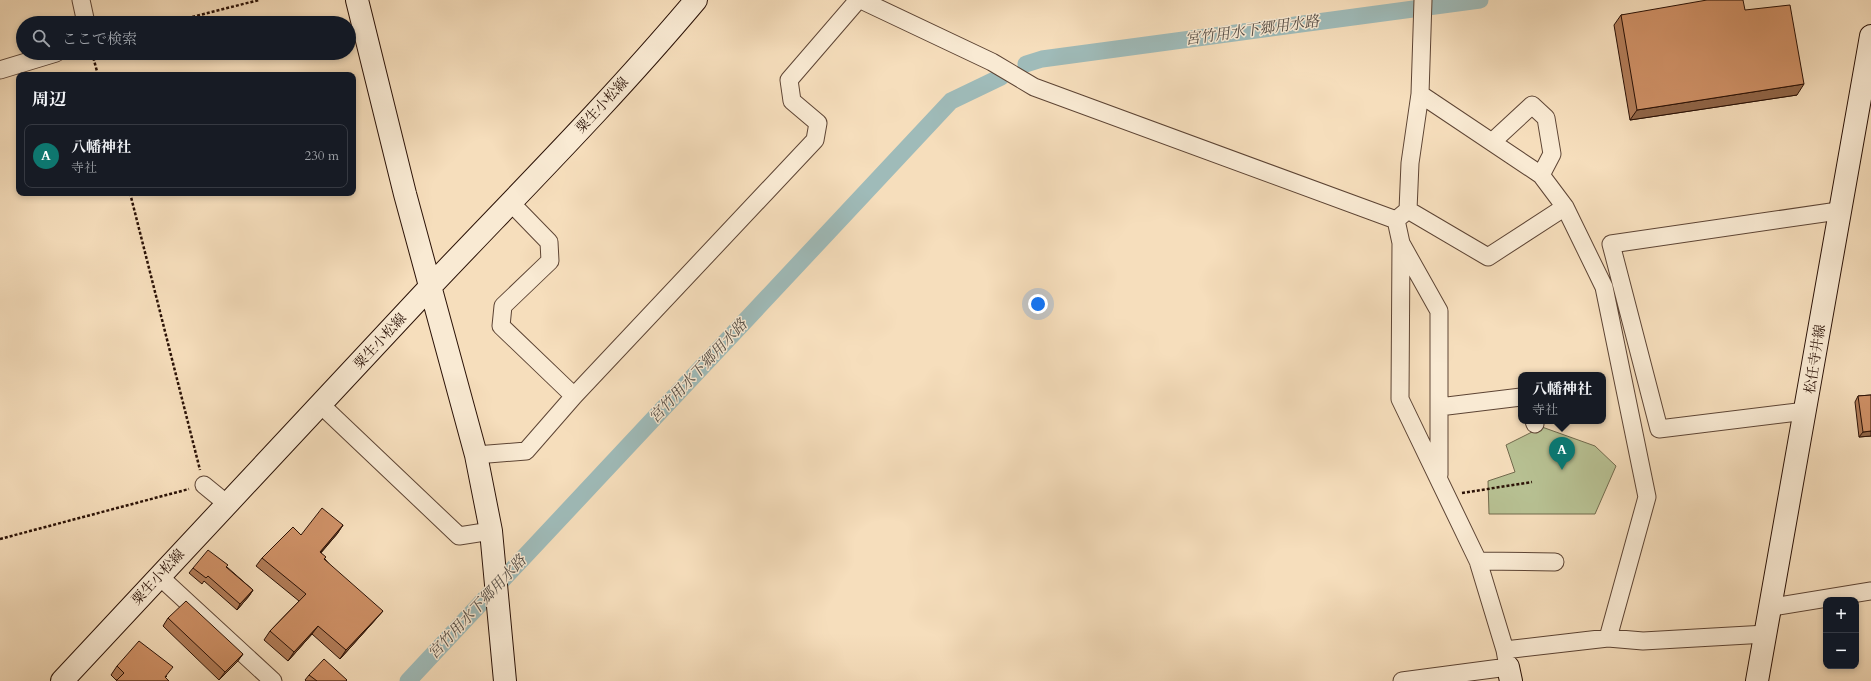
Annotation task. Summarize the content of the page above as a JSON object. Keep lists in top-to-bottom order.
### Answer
{
  "streets": {
    "main road": ["粟生小松線", "松任寺井線"]
  },
  "water": ["宮竹用水下郷用水路"],
  "page": {
    "search": "ここで検索",
    "heading": "周辺",
    "list": [
      {
        "mark": "A",
        "name": "八幡神社",
        "note": "寺社",
        "value": "230 m"
      }
    ],
    "popup": ["八幡神社", "寺社"],
    "pins": "A",
    "map_buttons": ["+", "−"]
  }
}
